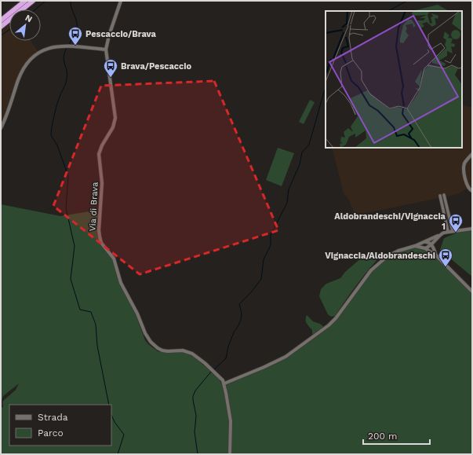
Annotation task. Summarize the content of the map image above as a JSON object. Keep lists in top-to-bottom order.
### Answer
{
  "streets": {
    "street": ["Via di Brava"]
  },
  "places": {
    "bus stop": [
      "Pescaccio/Brava",
      "Brava/Pescaccio",
      "Aldobrandeschi/Vignaccia 1",
      "Vignaccia/Aldobrandeschi"
    ]
  },
  "legend": ["Strada", "Parco"],
  "scale_bar": "200 m",
  "north": "top right"
}
